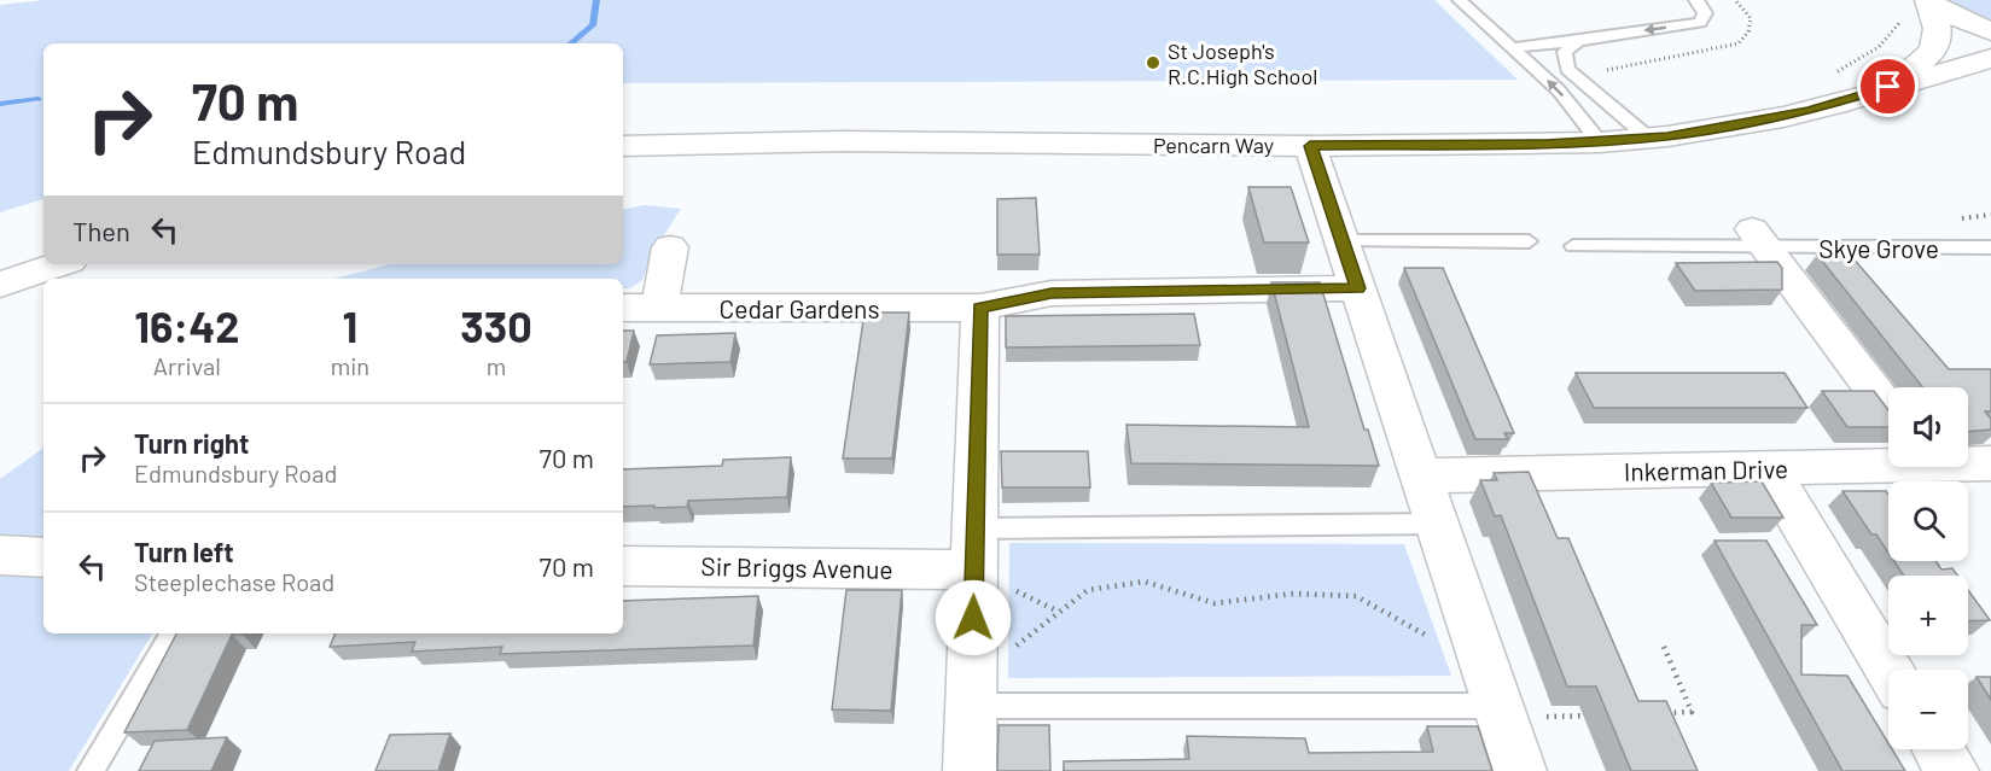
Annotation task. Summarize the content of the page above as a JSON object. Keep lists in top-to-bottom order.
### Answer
{
  "streets": {
    "street": [
      "Pencarn Way",
      "Skye Grove",
      "Cedar Gardens",
      "Inkerman Drive",
      "Sir Briggs Avenue"
    ]
  },
  "places": ["St Joseph's R.C.High School"],
  "page": {
    "turn": ["70 m", "Edmundsbury Road"],
    "then": "Then",
    "eta": [
      "16:42",
      "Arrival",
      "1",
      "min",
      "330",
      "m"
    ],
    "map_buttons": ["+", "−"],
    "list": [
      {
        "name": "Turn right",
        "note": "Edmundsbury Road",
        "value": "70 m"
      },
      {
        "name": "Turn left",
        "note": "Steeplechase Road",
        "value": "70 m"
      }
    ]
  }
}
